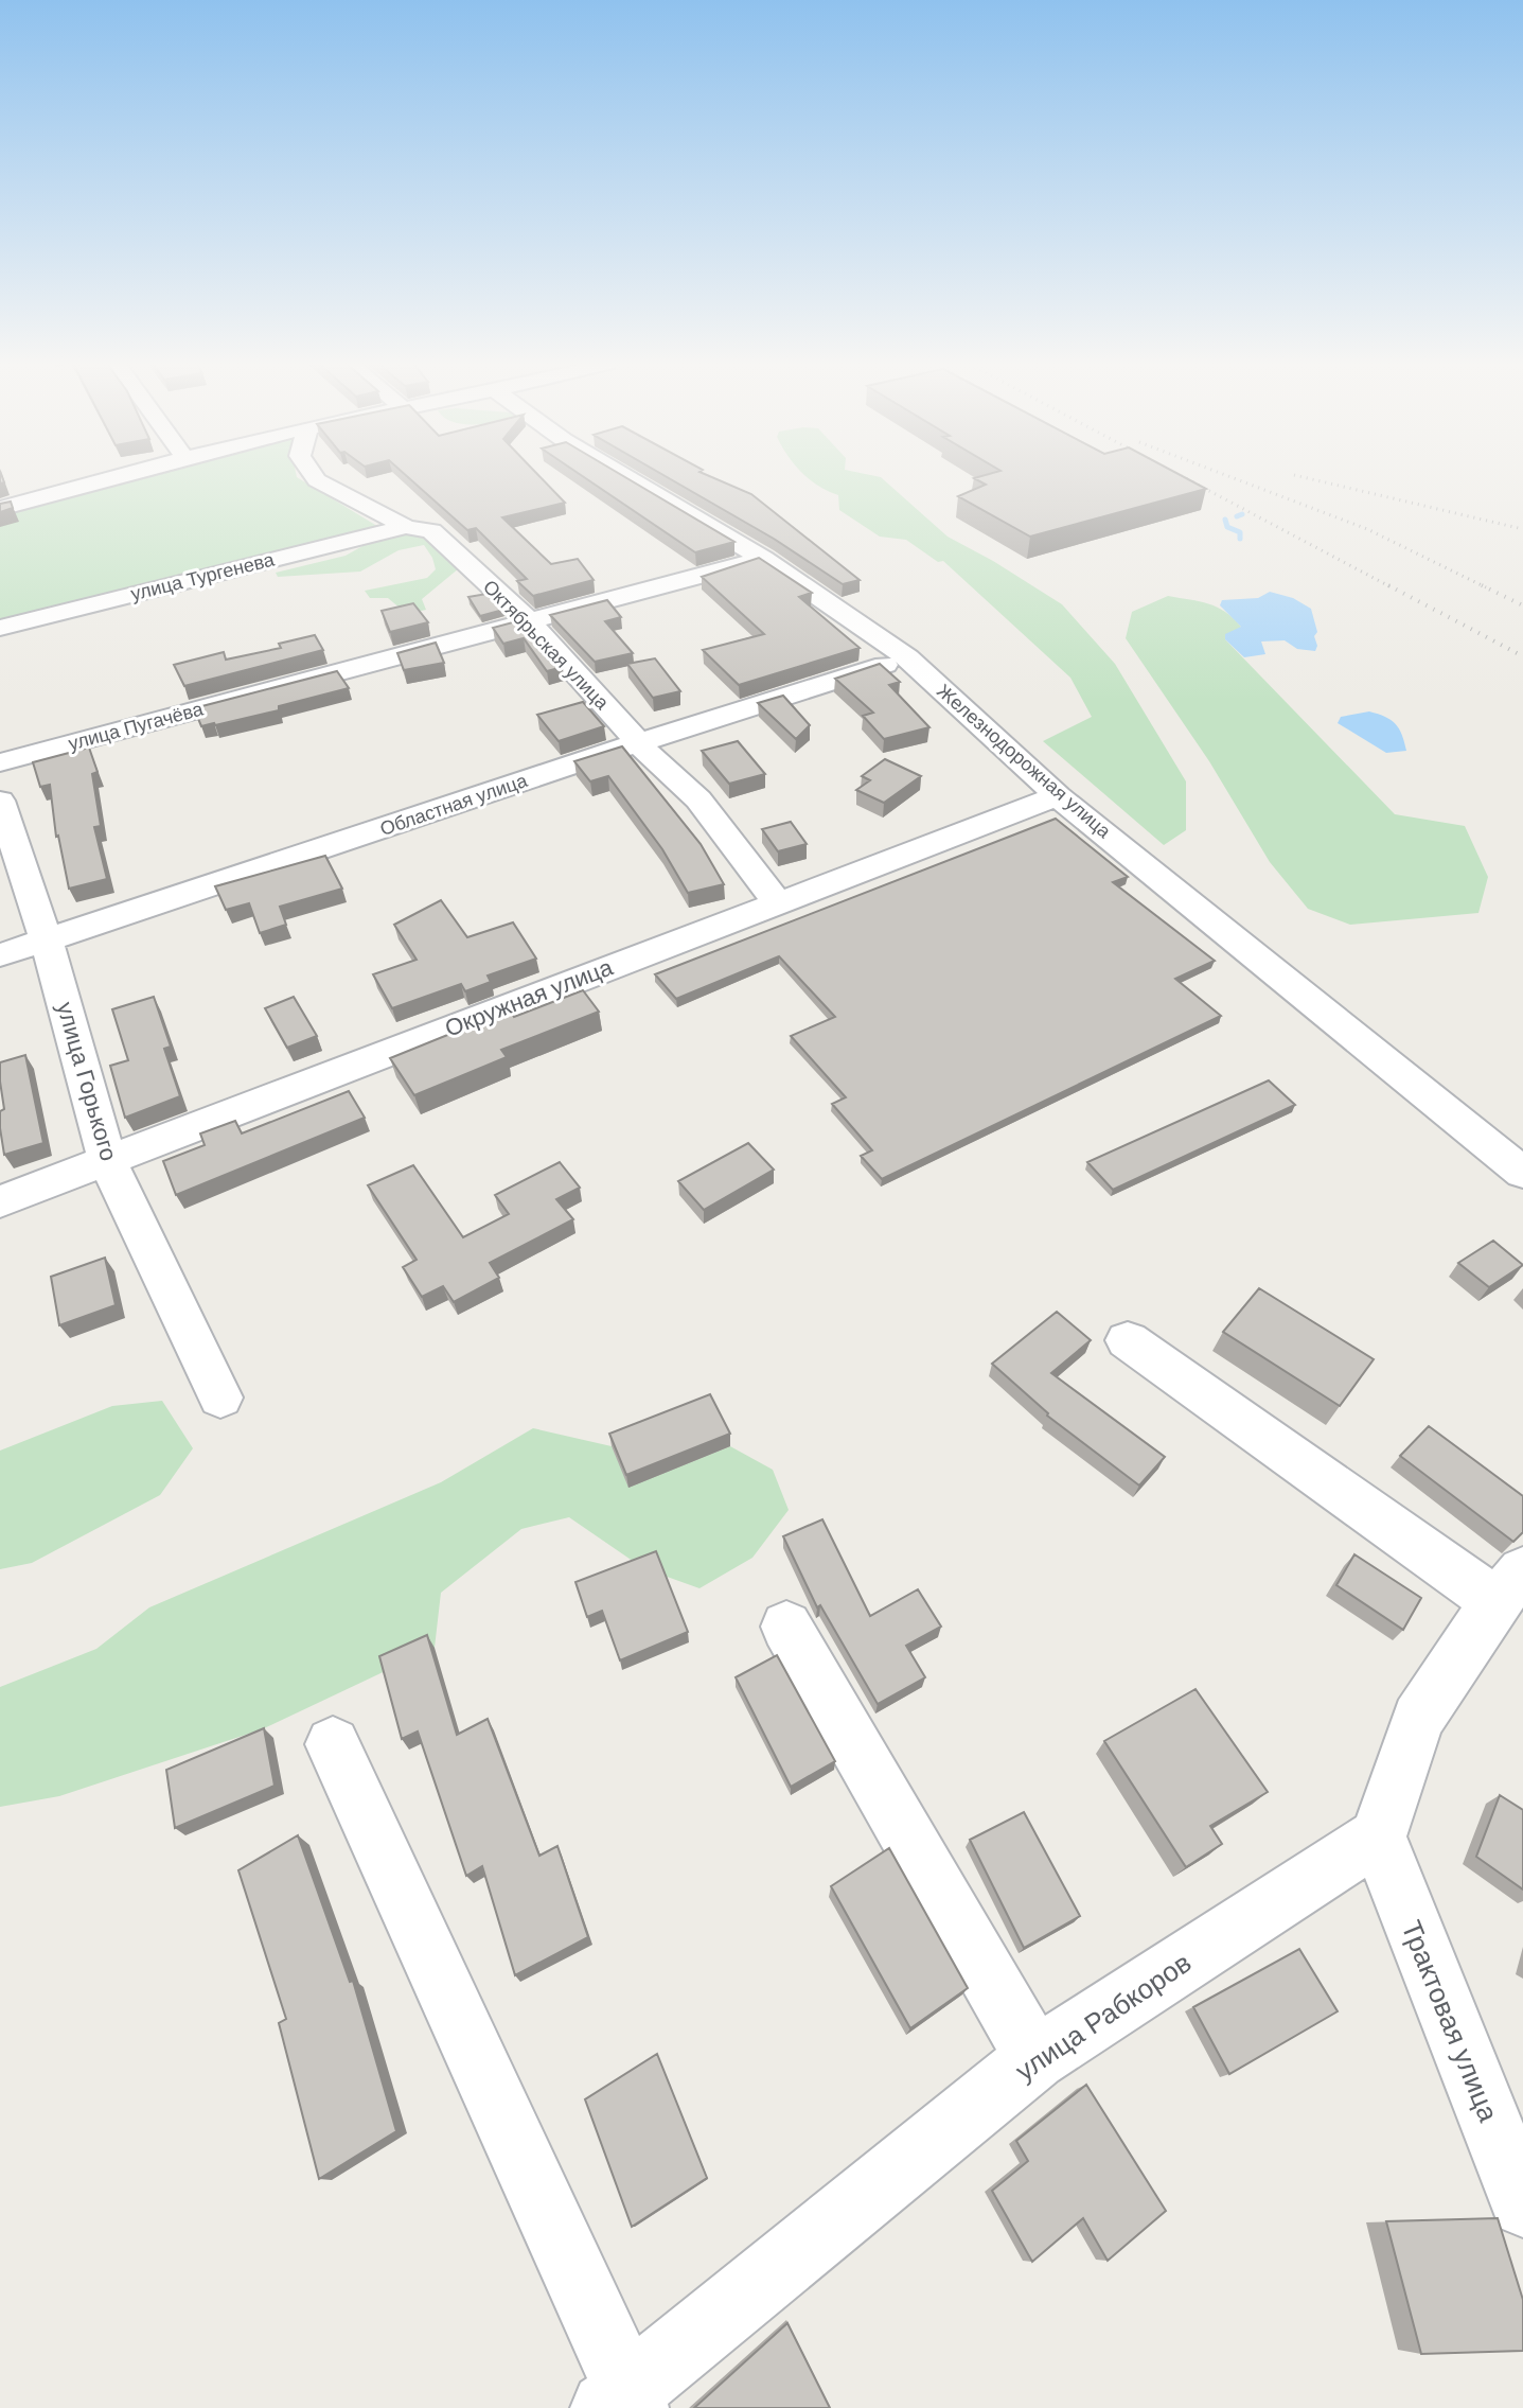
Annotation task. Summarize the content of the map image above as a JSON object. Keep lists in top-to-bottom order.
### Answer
{
  "streets": {
    "street": [
      "улица Тургенева",
      "Октябрьская улица",
      "улица Пугачёва",
      "Железнодорожная улица",
      "Областная улица",
      "Окружная улица",
      "улица Горького",
      "улица Рабкоров",
      "Трактовая улица"
    ]
  },
  "crossings": [
    ["улица Тургенева", "Октябрьская улица"],
    ["Октябрьская улица", "улица Пугачёва"],
    ["Октябрьская улица", "Областная улица"],
    ["Октябрьская улица", "Окружная улица"],
    ["улица Пугачёва", "Железнодорожная улица"],
    ["Железнодорожная улица", "Областная улица"],
    ["Железнодорожная улица", "Окружная улица"],
    ["Областная улица", "улица Горького"],
    ["Окружная улица", "улица Горького"],
    ["улица Рабкоров", "Трактовая улица"]
  ]
}
